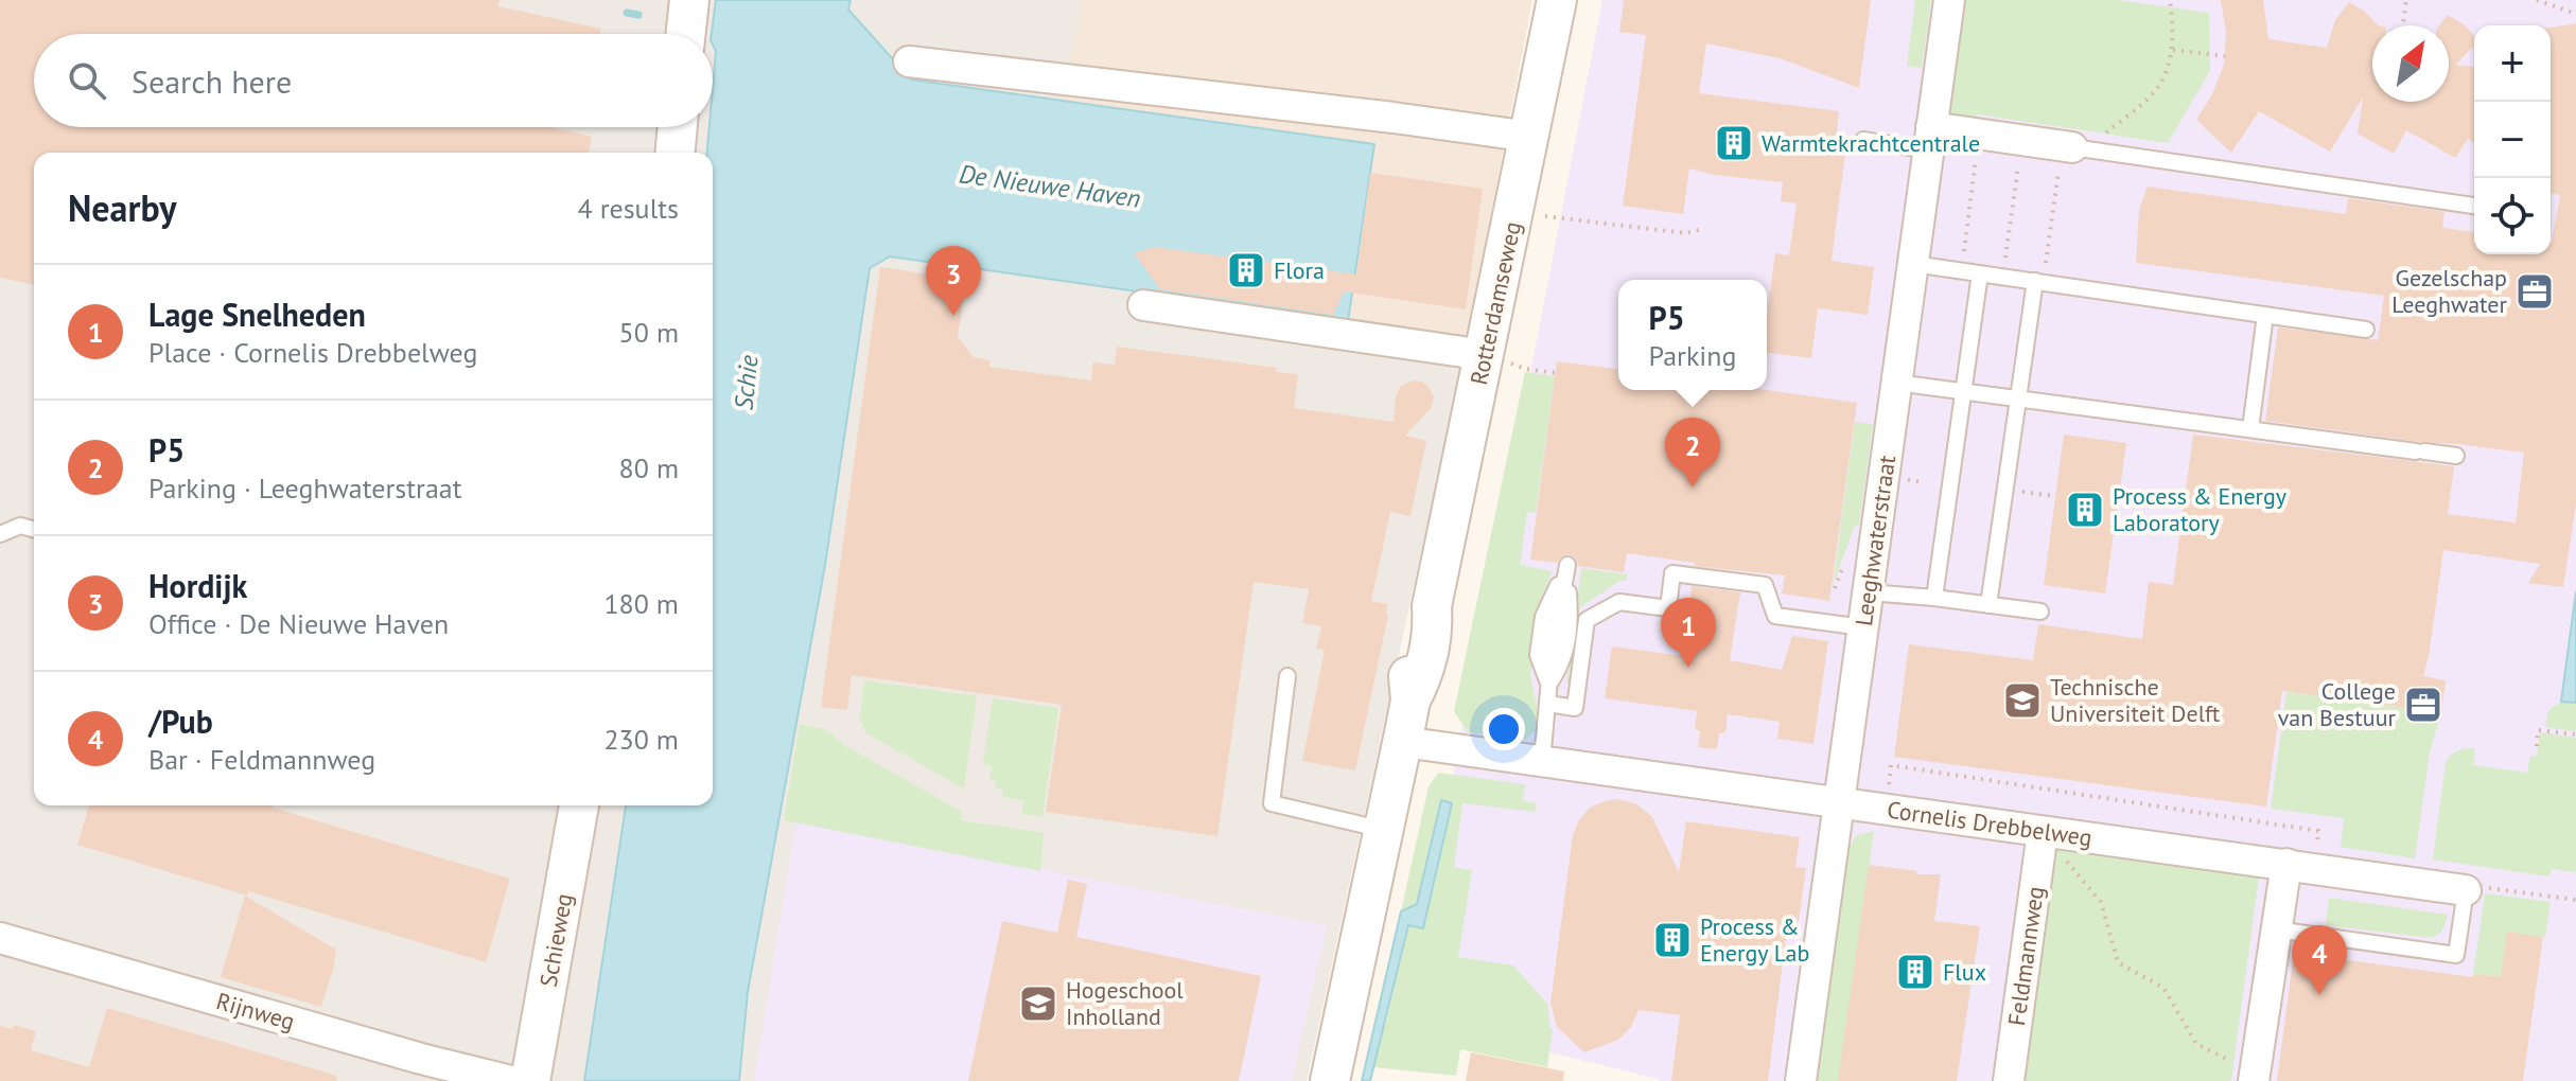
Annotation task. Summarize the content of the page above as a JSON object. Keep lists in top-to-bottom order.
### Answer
{
  "streets": {
    "street": [
      "Rotterdamseweg",
      "Leeghwaterstraat",
      "Cornelis Drebbelweg",
      "Schieweg",
      "Feldmannweg",
      "Rijnweg"
    ]
  },
  "crossings": [
    ["Rotterdamseweg", "Cornelis Drebbelweg"],
    ["Leeghwaterstraat", "Cornelis Drebbelweg"],
    ["Cornelis Drebbelweg", "Feldmannweg"]
  ],
  "water": ["De Nieuwe Haven", "Schie"],
  "places": {
    "building": [
      "Warmtekrachtcentrale",
      "Flora",
      "Process & Energy Laboratory",
      "Process & Energy Lab",
      "Flux"
    ],
    "office": ["Gezelschap Leeghwater", "College van Bestuur"],
    "school or university": ["Technische Universiteit Delft", "Hogeschool Inholland"]
  },
  "north": "top right",
  "page": {
    "map_buttons": ["+", "−"],
    "search": "Search here",
    "heading": ["Nearby", "4 results"],
    "pins": [
      "3",
      "2",
      "1",
      "4"
    ],
    "list": [
      {
        "mark": "1",
        "name": "Lage Snelheden",
        "note": "Place · Cornelis Drebbelweg",
        "value": "50 m"
      },
      {
        "mark": "2",
        "name": "P5",
        "note": "Parking · Leeghwaterstraat",
        "value": "80 m"
      },
      {
        "mark": "3",
        "name": "Hordijk",
        "note": "Office · De Nieuwe Haven",
        "value": "180 m"
      },
      {
        "mark": "4",
        "name": "/Pub",
        "note": "Bar · Feldmannweg",
        "value": "230 m"
      }
    ],
    "popup": ["P5", "Parking"]
  }
}
